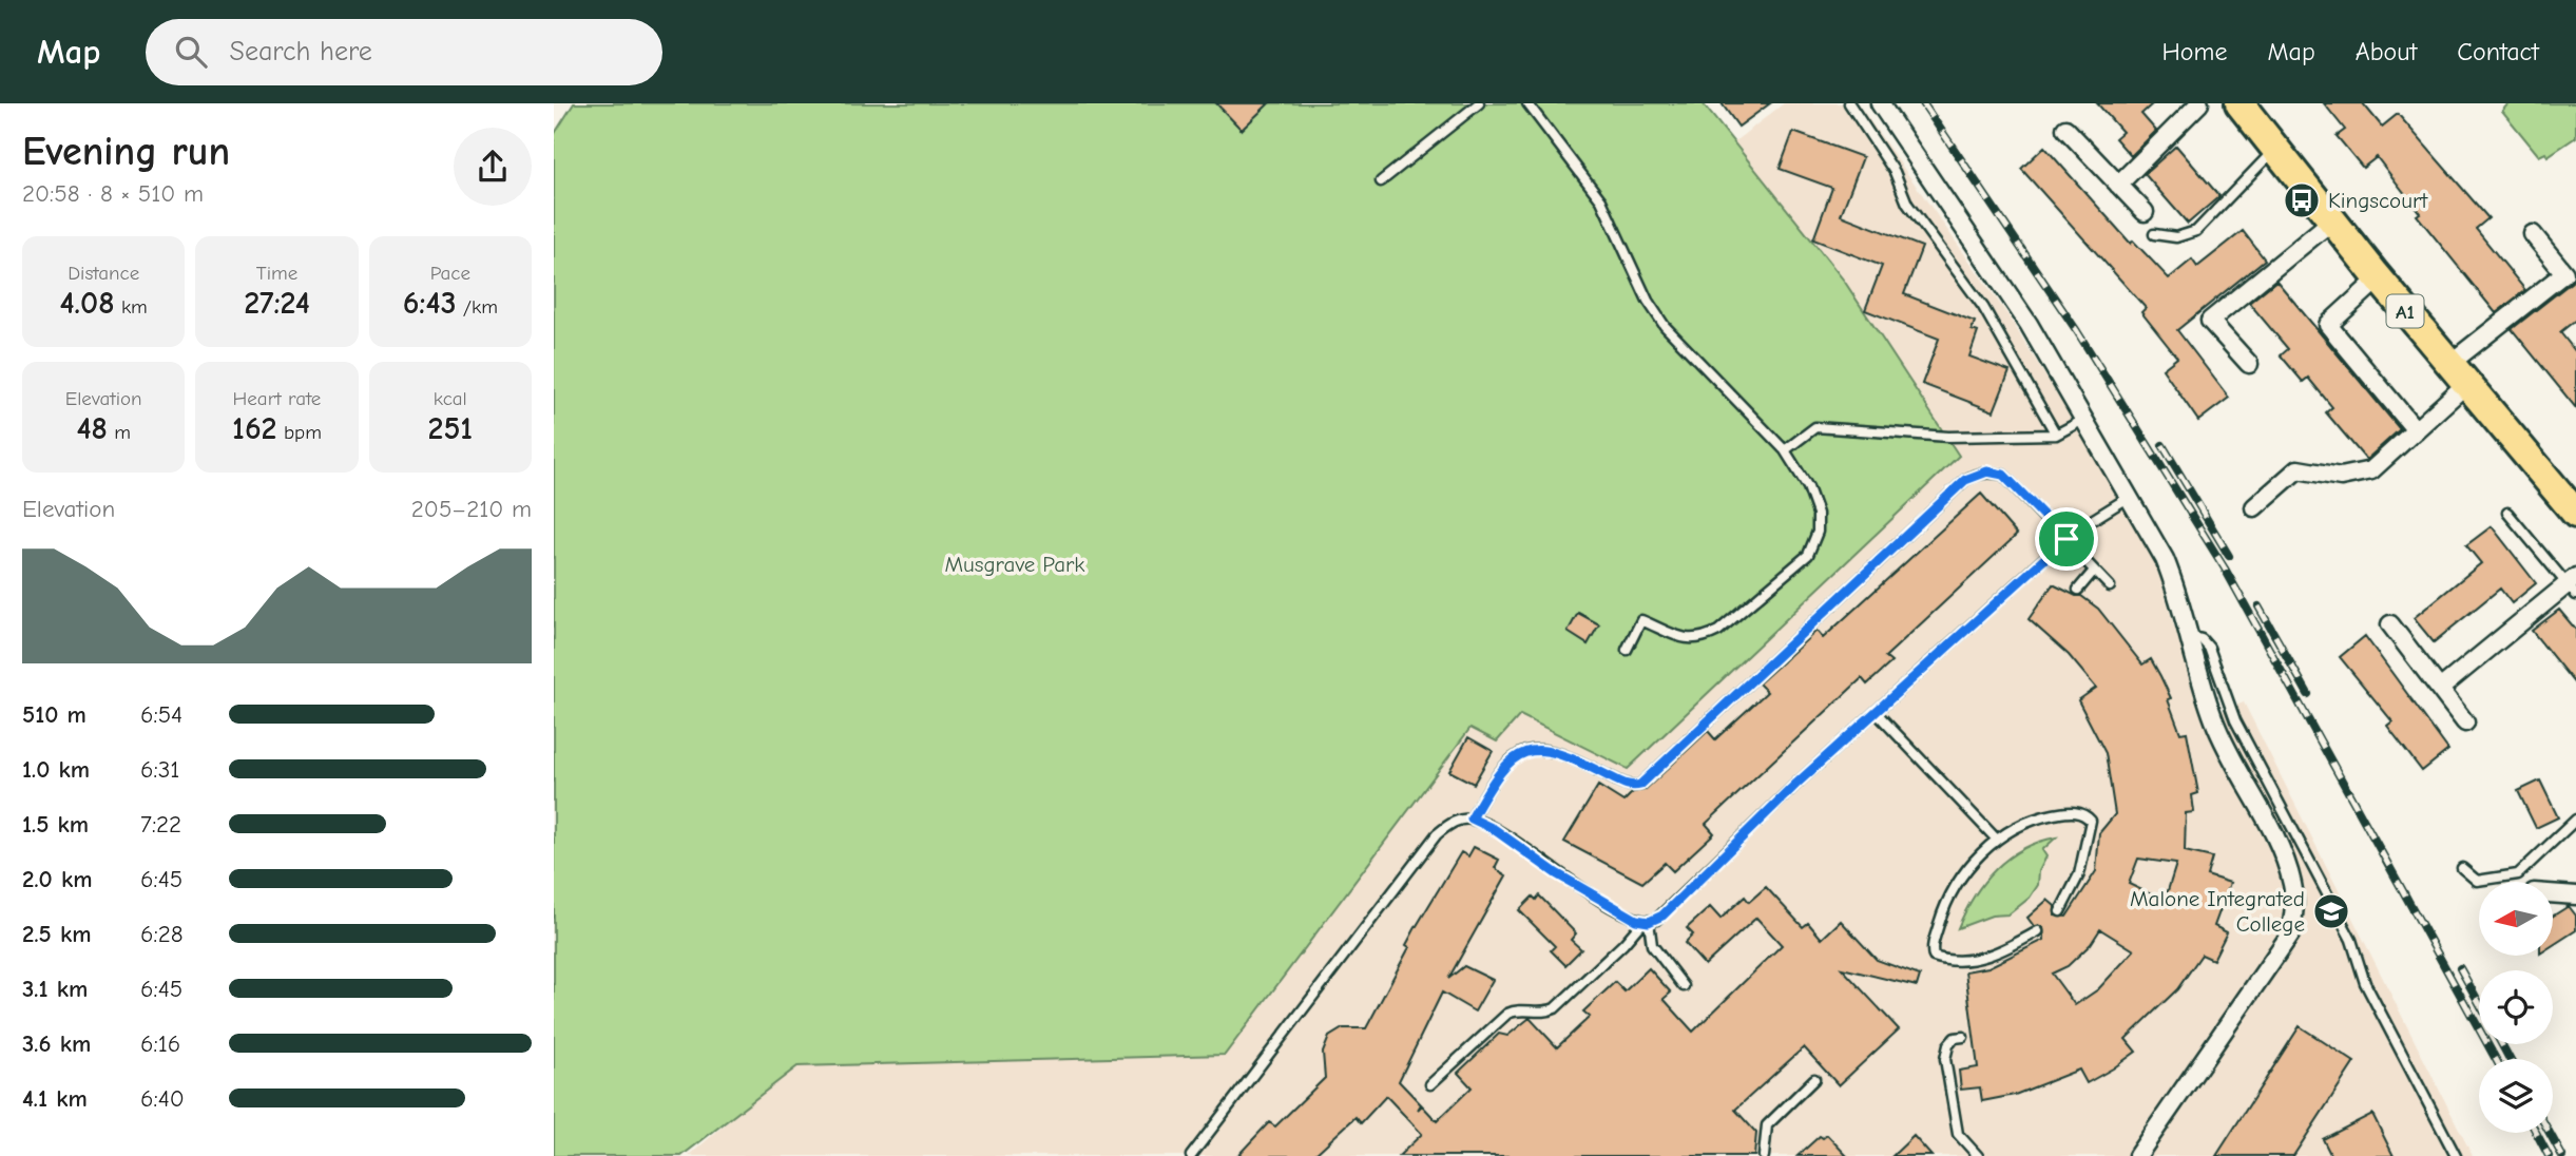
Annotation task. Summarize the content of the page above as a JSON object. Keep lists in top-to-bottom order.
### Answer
{
  "streets": {
    "main road": ["A1"]
  },
  "parks": ["Musgrave Park"],
  "places": {
    "bus stop": ["Kingscourt"],
    "school or university": ["Malone Integrated College"]
  },
  "north": "left",
  "page": {
    "header": "Map",
    "search": "Search here",
    "nav": [
      "Home",
      "Map",
      "About",
      "Contact"
    ],
    "heading": ["Evening run", "20:58 · 8 × 510 m"],
    "stats": [
      ["Distance", "4.08 km"],
      ["Time", "27:24"],
      ["Pace", "6:43 /km"],
      ["Elevation", "48 m"],
      ["Heart rate", "162 bpm"],
      ["kcal", "251"]
    ],
    "chart": ["Elevation", "205–210 m"],
    "list": [
      {
        "name": "510 m",
        "note": "6:54"
      },
      {
        "name": "1.0 km",
        "note": "6:31"
      },
      {
        "name": "1.5 km",
        "note": "7:22"
      },
      {
        "name": "2.0 km",
        "note": "6:45"
      },
      {
        "name": "2.5 km",
        "note": "6:28"
      },
      {
        "name": "3.1 km",
        "note": "6:45"
      },
      {
        "name": "3.6 km",
        "note": "6:16"
      },
      {
        "name": "4.1 km",
        "note": "6:40"
      }
    ]
  }
}
